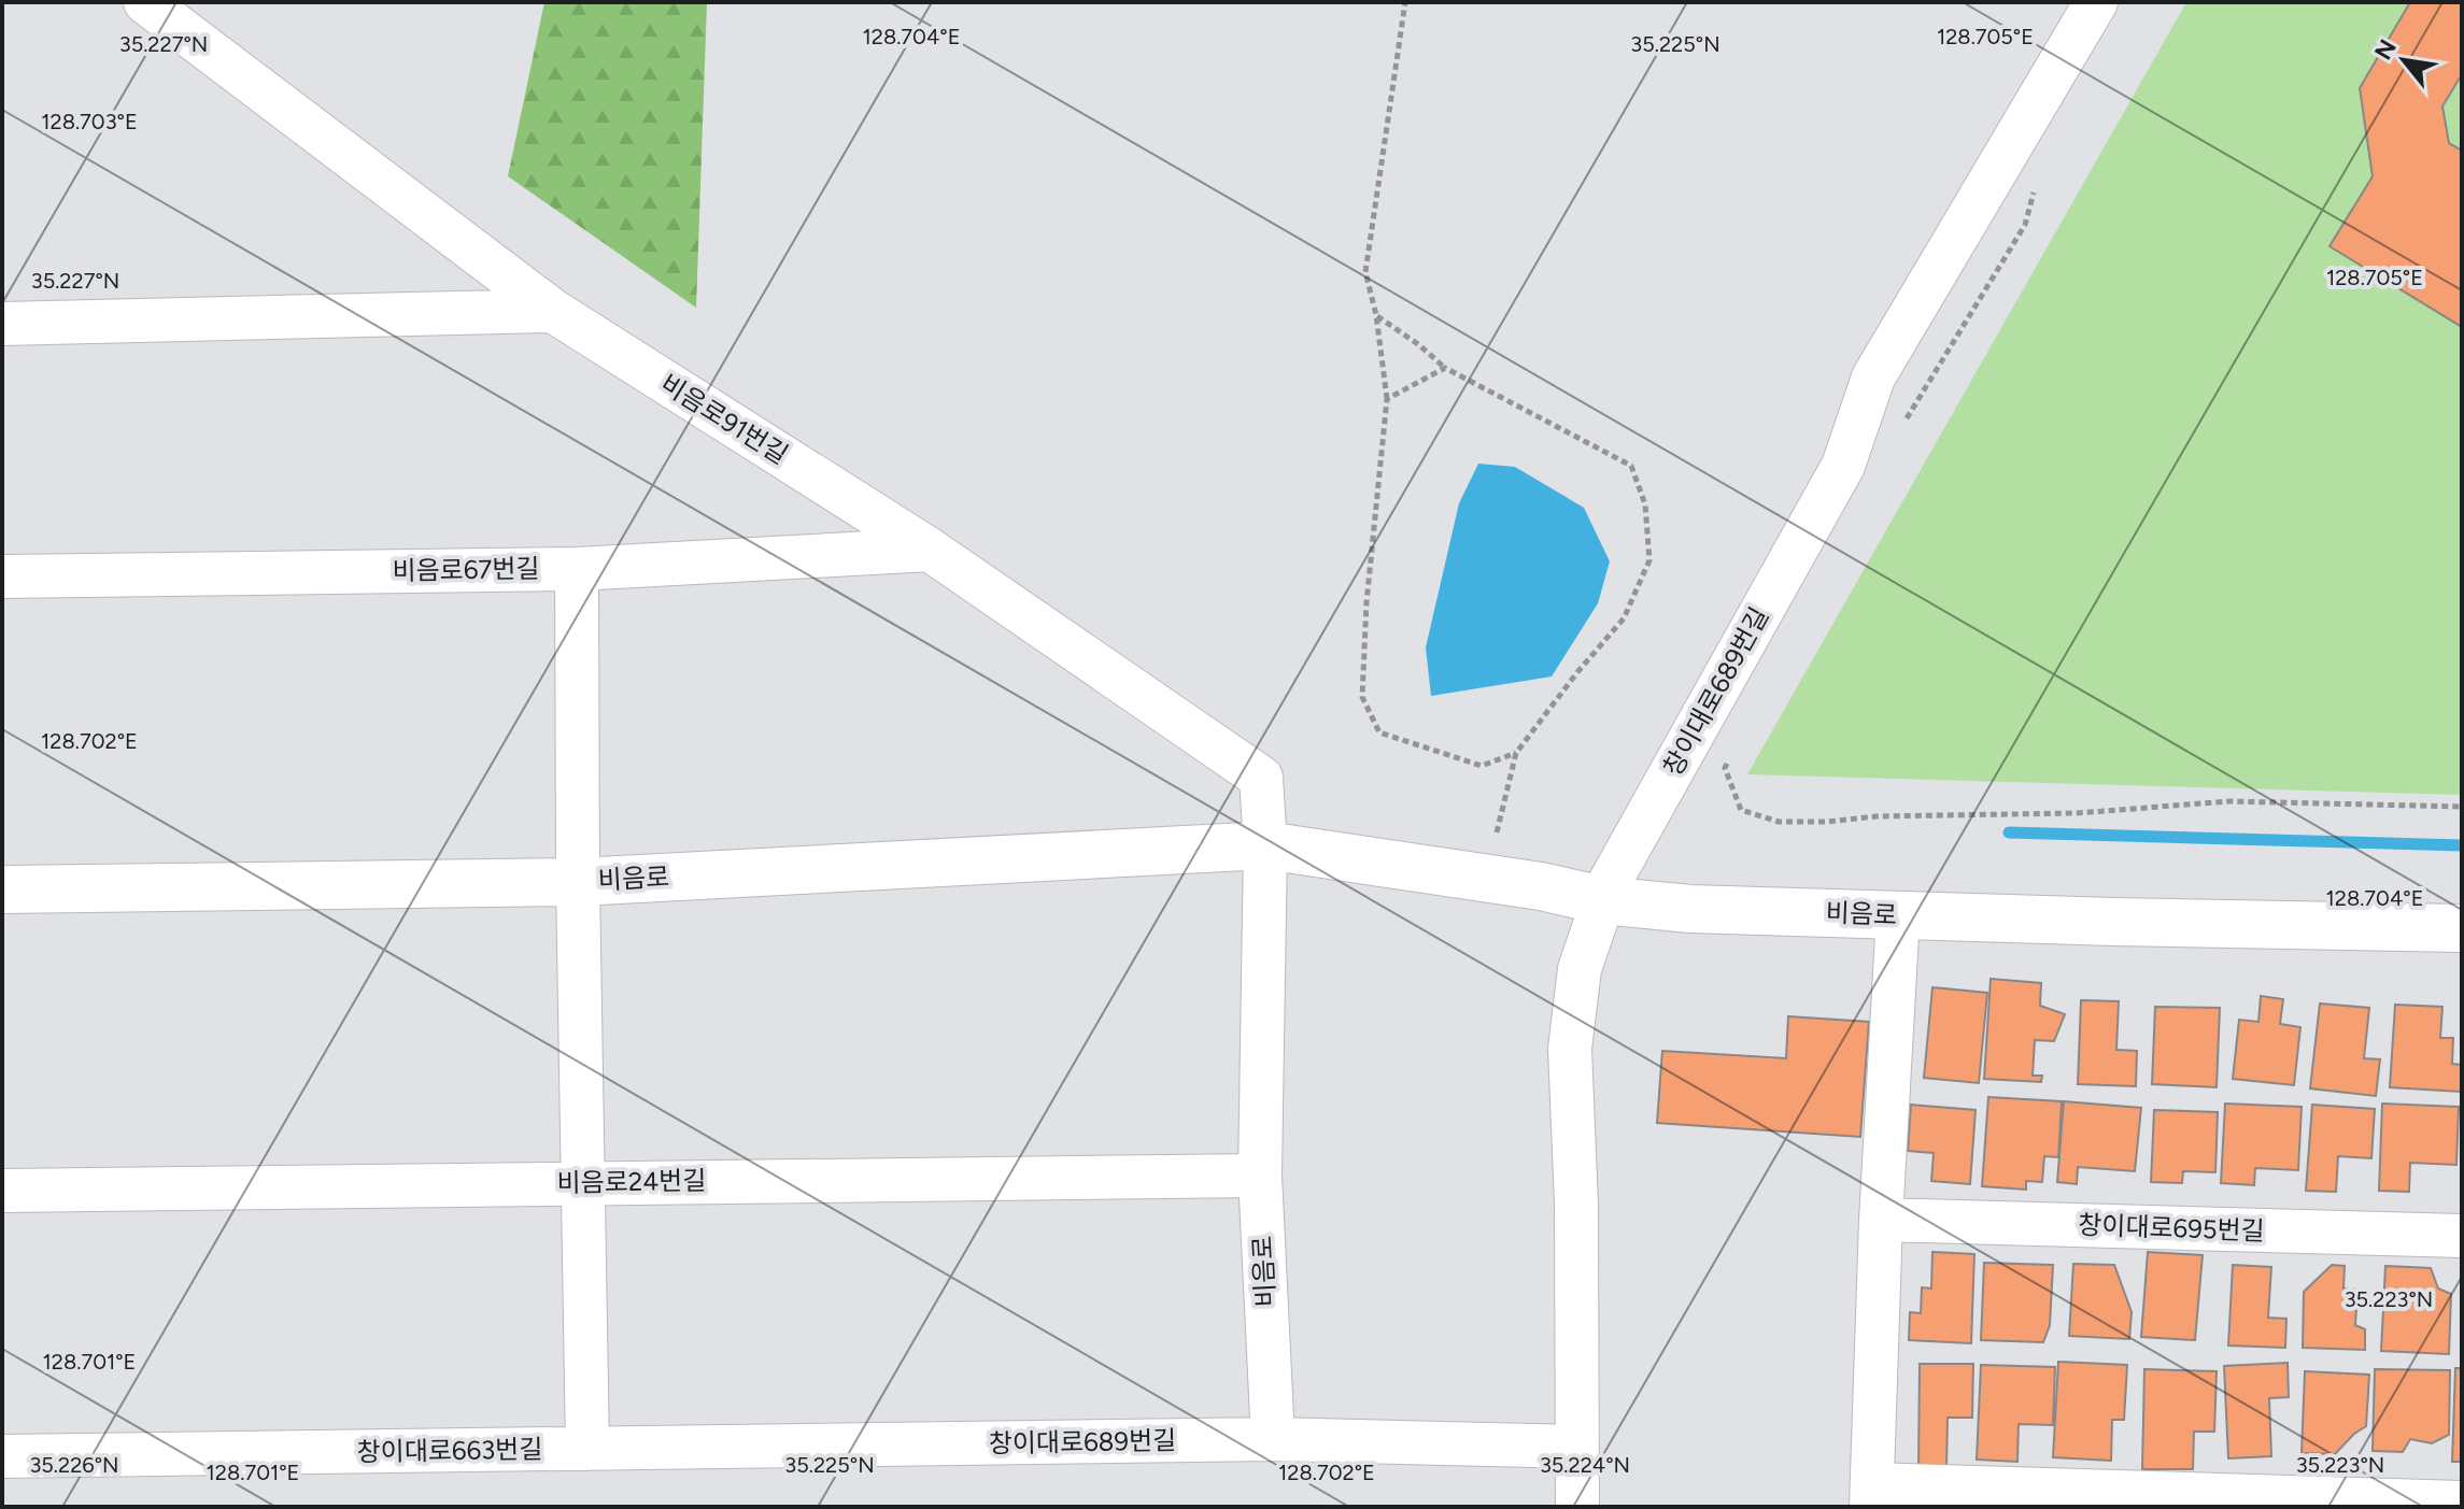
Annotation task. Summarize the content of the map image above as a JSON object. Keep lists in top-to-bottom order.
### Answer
{
  "streets": {
    "street": [
      "비음로91번길",
      "비음로67번길",
      "창이대로689번길",
      "비음로",
      "비음로24번길",
      "창이대로695번길",
      "창이대로663번길"
    ]
  },
  "crossings": [
    ["비음로91번길", "비음로67번길"],
    ["비음로91번길", "비음로"],
    ["창이대로689번길", "비음로"],
    ["창이대로689번길", "창이대로663번길"],
    ["비음로", "비음로24번길"]
  ],
  "north": "top left",
  "coordinates": [
    "128.704°E",
    "128.705°E",
    "35.227°N",
    "35.225°N",
    "128.703°E",
    "128.702°E",
    "35.223°N",
    "128.701°E",
    "35.226°N",
    "35.224°N"
  ]
}
